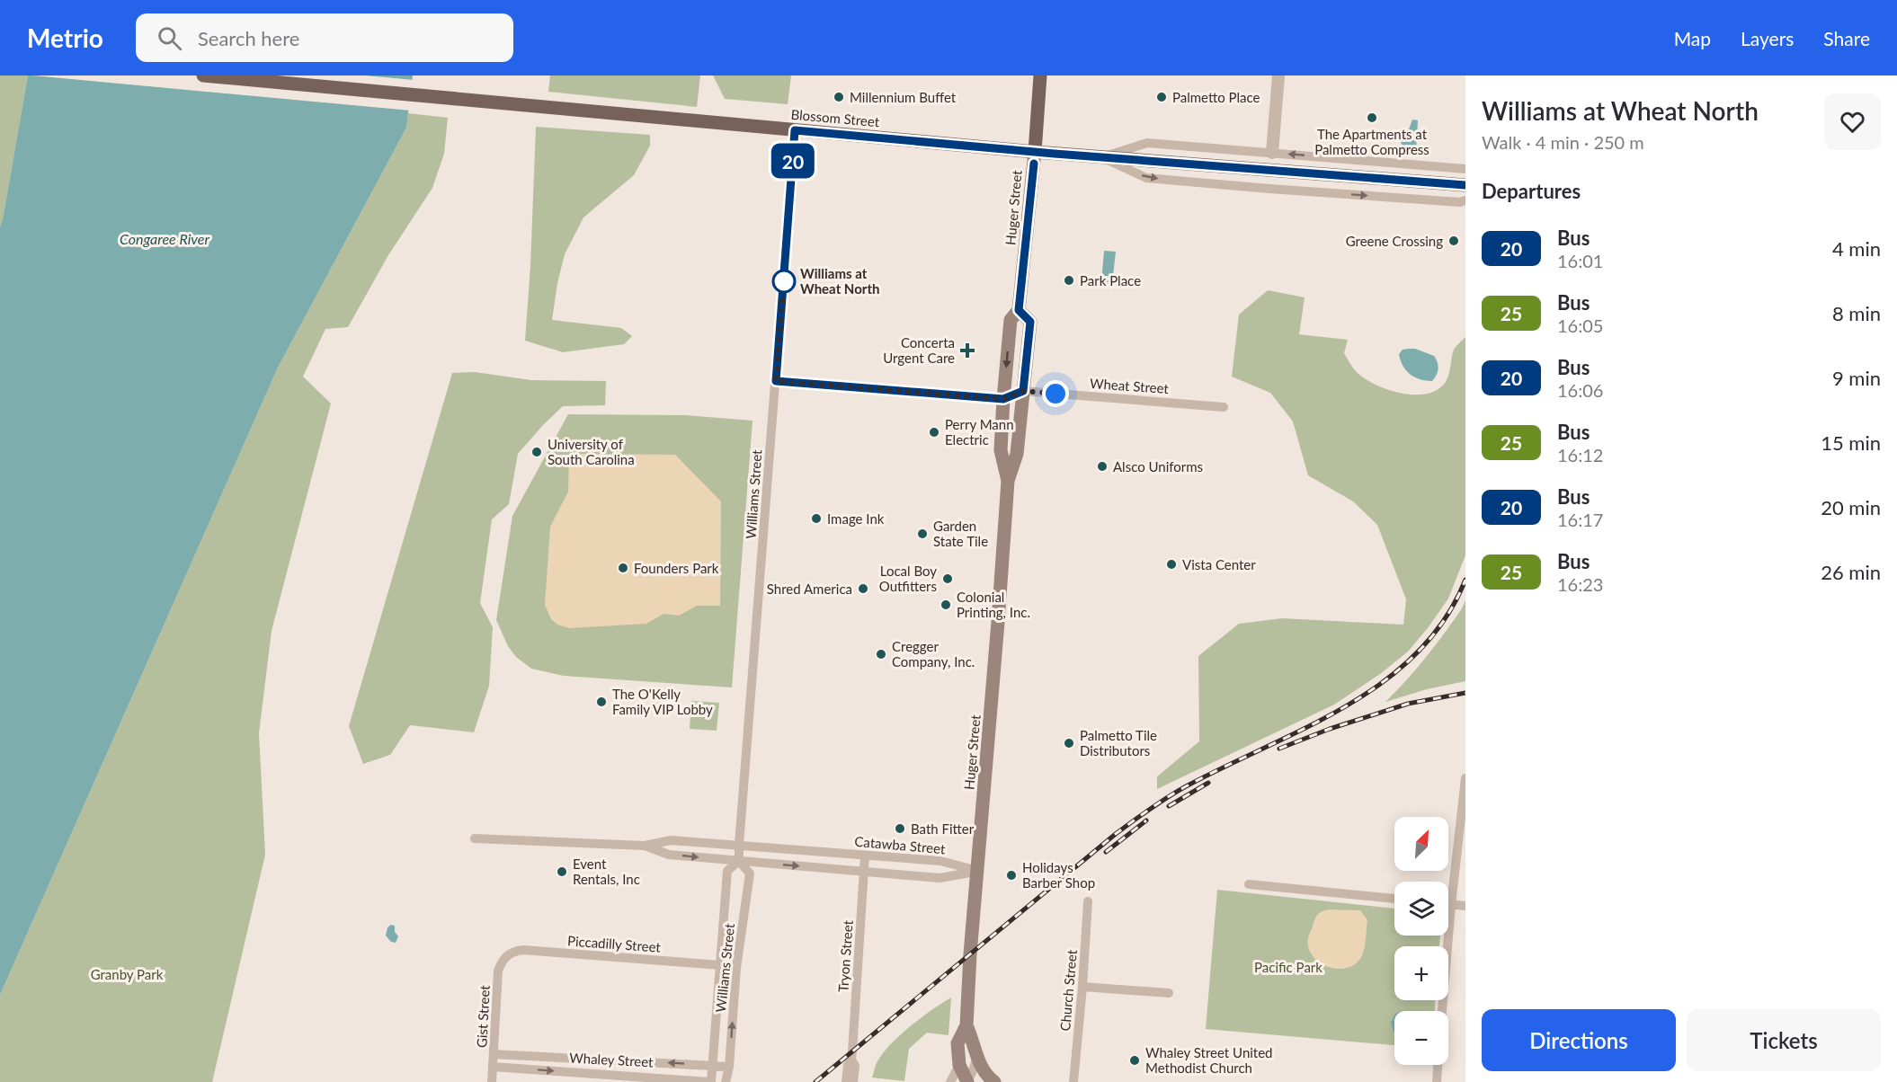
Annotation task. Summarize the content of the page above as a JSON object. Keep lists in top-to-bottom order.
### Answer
{
  "streets": {
    "main road": ["Blossom Street", "Huger Street"],
    "street": [
      "Wheat Street",
      "Williams Street",
      "Catawba Street",
      "Piccadilly Street",
      "Tryon Street",
      "Church Street",
      "Gist Street",
      "Whaley Street"
    ]
  },
  "crossings": [
    ["Blossom Street", "Huger Street"],
    ["Blossom Street", "Williams Street"],
    ["Huger Street", "Wheat Street"],
    ["Huger Street", "Catawba Street"],
    ["Wheat Street", "Williams Street"],
    ["Williams Street", "Catawba Street"],
    ["Williams Street", "Piccadilly Street"],
    ["Williams Street", "Whaley Street"],
    ["Catawba Street", "Tryon Street"],
    ["Piccadilly Street", "Gist Street"],
    ["Gist Street", "Whaley Street"]
  ],
  "water": ["Congaree River"],
  "parks": ["Pacific Park", "Granby Park"],
  "places": {
    "other": [
      "Millennium Buffet",
      "Palmetto Place",
      "The Apartments at Palmetto Compress",
      "Greene Crossing",
      "Park Place",
      "Williams at Wheat North",
      "Perry Mann Electric",
      "University of South Carolina",
      "Alsco Uniforms",
      "Image Ink",
      "Garden State Tile",
      "Vista Center",
      "Founders Park",
      "Local Boy Outfitters",
      "Shred America",
      "Colonial Printing, Inc.",
      "Cregger Company, Inc.",
      "The O'Kelly Family VIP Lobby",
      "Palmetto Tile Distributors",
      "Bath Fitter",
      "Event Rentals, Inc",
      "Holidays Barber Shop",
      "Whaley Street United Methodist Church"
    ],
    "health": ["Concerta Urgent Care"]
  },
  "lines": ["bus line 20"],
  "north": "top right",
  "page": {
    "header": "Metrio",
    "search": "Search here",
    "nav": ["Map", "Layers", "Share"],
    "on_map": "20",
    "heading": [
      ["Williams at Wheat North", "Walk · 4 min · 250 m"],
      "Departures"
    ],
    "list": [
      {
        "mark": "20",
        "name": "Bus",
        "note": "16:01",
        "value": "4 min"
      },
      {
        "mark": "25",
        "name": "Bus",
        "note": "16:05",
        "value": "8 min"
      },
      {
        "mark": "20",
        "name": "Bus",
        "note": "16:06",
        "value": "9 min"
      },
      {
        "mark": "25",
        "name": "Bus",
        "note": "16:12",
        "value": "15 min"
      },
      {
        "mark": "20",
        "name": "Bus",
        "note": "16:17",
        "value": "20 min"
      },
      {
        "mark": "25",
        "name": "Bus",
        "note": "16:23",
        "value": "26 min"
      }
    ],
    "map_buttons": ["+", "−"],
    "buttons": ["Directions", "Tickets"]
  }
}
